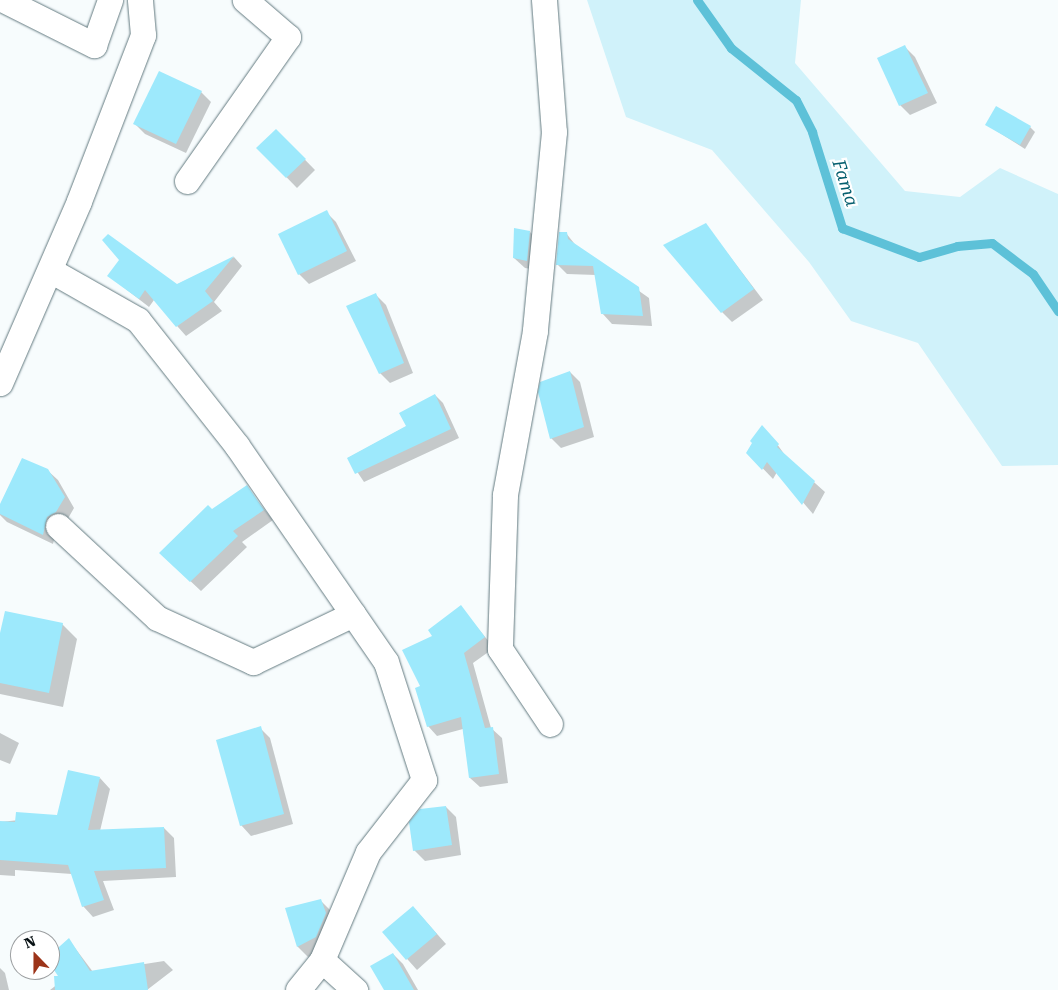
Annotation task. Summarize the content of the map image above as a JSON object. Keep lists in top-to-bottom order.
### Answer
{
  "water": ["Fama"],
  "north": "top"
}
